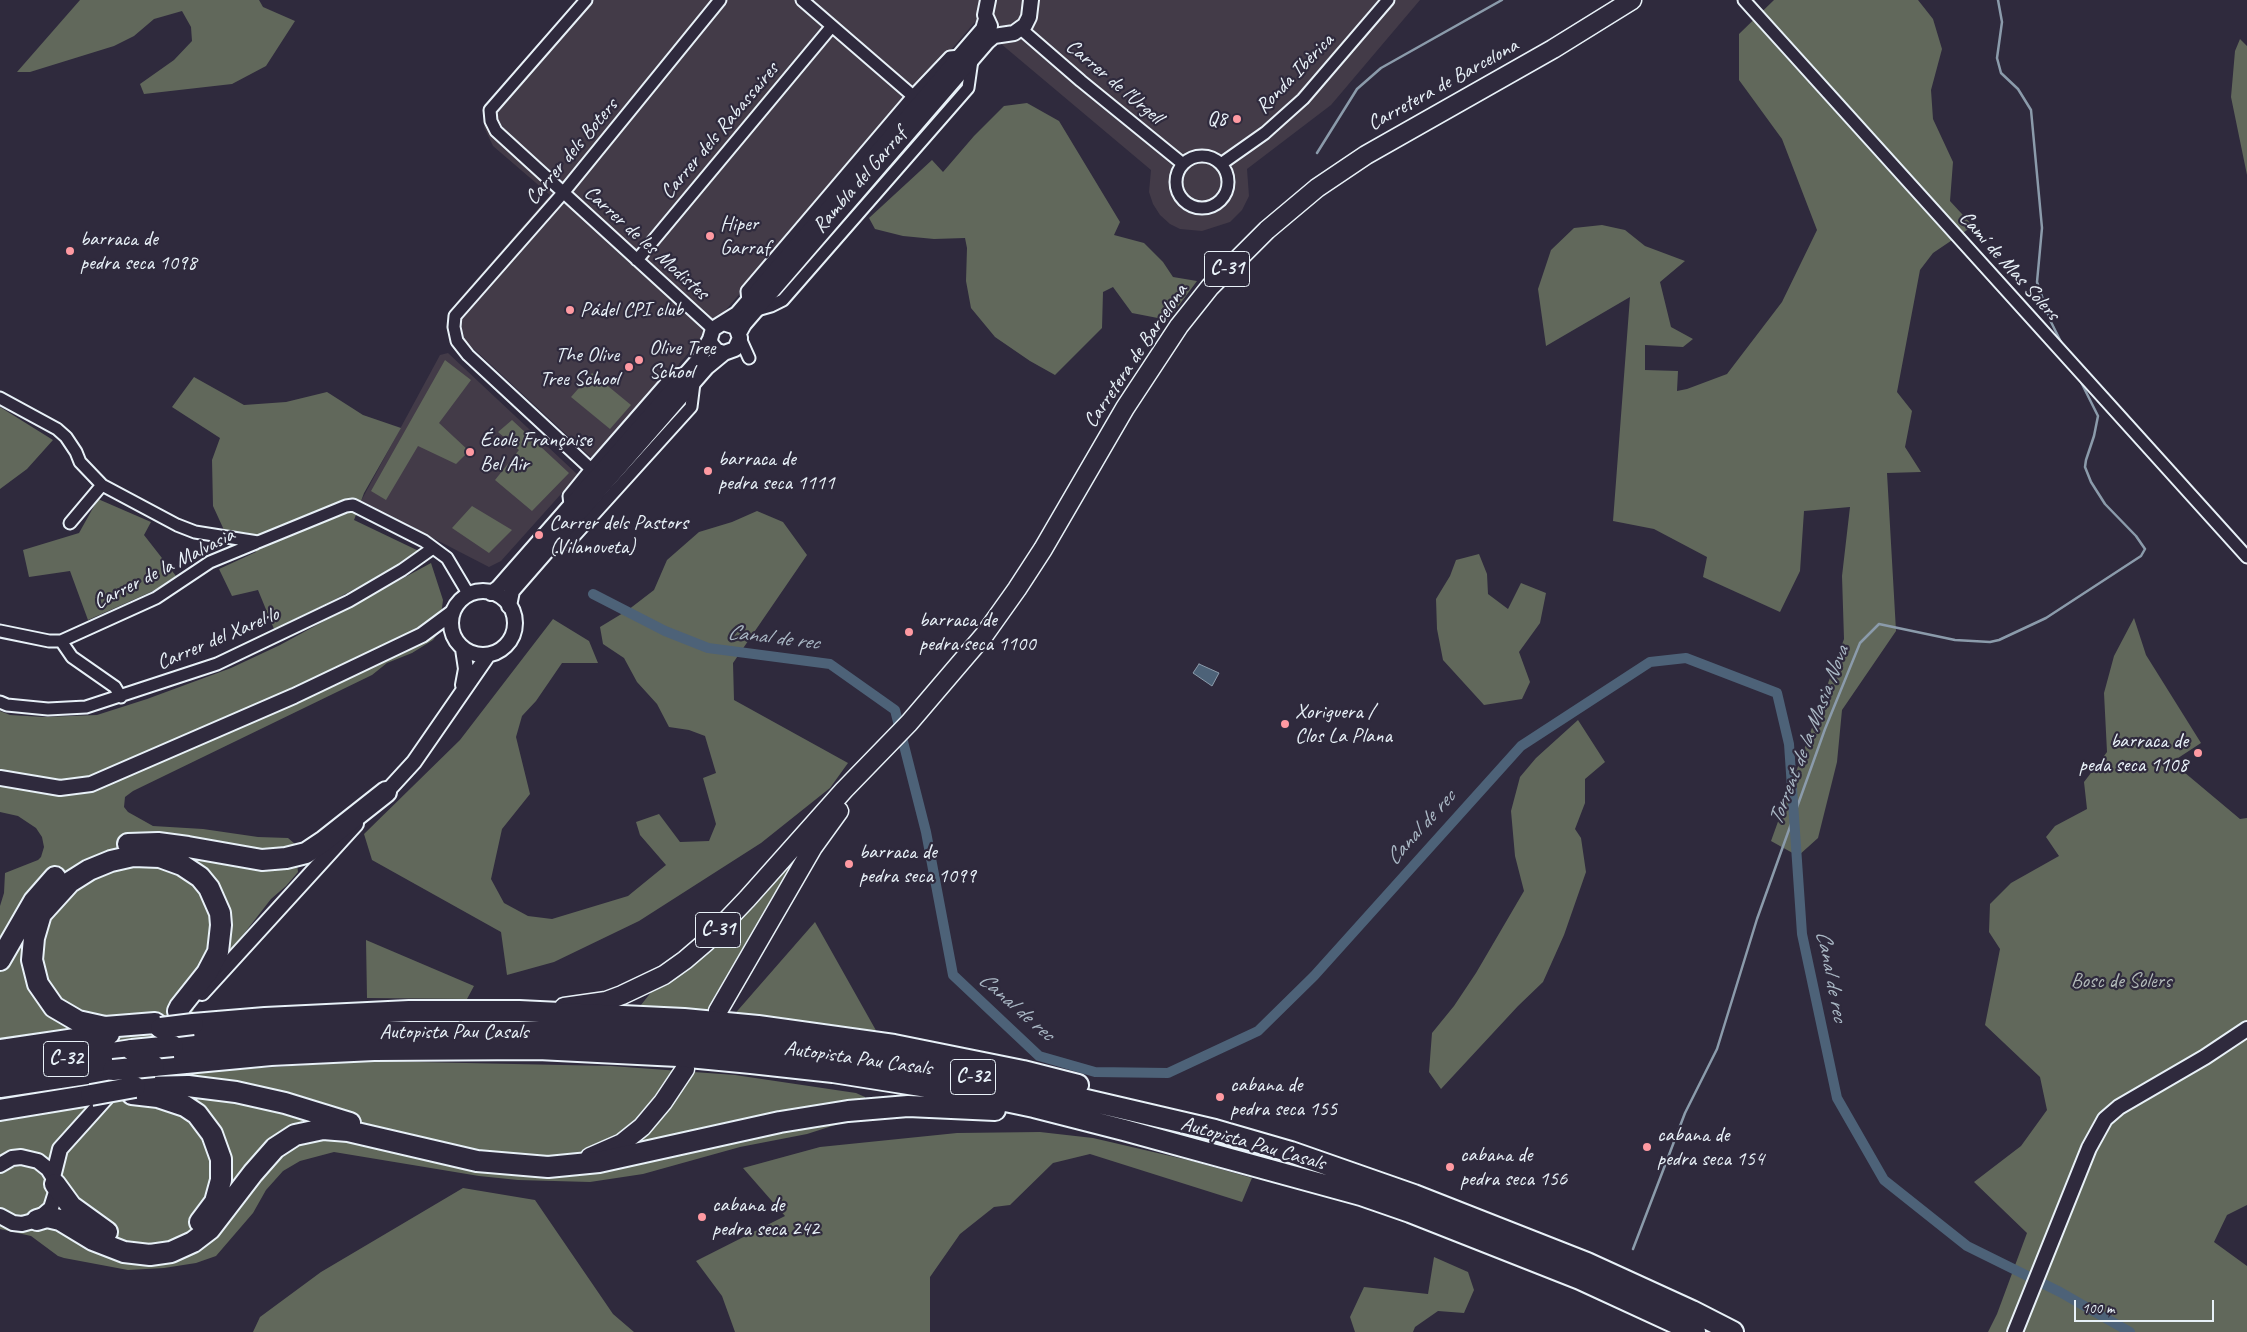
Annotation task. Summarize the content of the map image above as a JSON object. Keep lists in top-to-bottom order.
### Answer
{
  "streets": {
    "highway": [
      "Carretera de Barcelona",
      "C-31",
      "Autopista Pau Casals",
      "C-32"
    ],
    "street": [
      "Ronda Ibèrica",
      "Carrer de l'Urgell",
      "Carrer dels Rabassaires",
      "Carrer dels Boters",
      "Rambla del Garraf",
      "Carrer de les Modistes",
      "Camí de Mas Solers",
      "Carrer de la Malvasia",
      "Carrer del Xarel·lo"
    ]
  },
  "crossings": [
    ["Ronda Ibèrica", "Carrer de l'Urgell"],
    ["Carrer de l'Urgell", "Rambla del Garraf"],
    ["Carretera de Barcelona", "C-31"],
    ["Carrer dels Rabassaires", "Carrer de les Modistes"],
    ["Carrer dels Boters", "Rambla del Garraf"],
    ["Carrer dels Boters", "Carrer de les Modistes"],
    ["Rambla del Garraf", "Carrer de les Modistes"],
    ["Rambla del Garraf", "Carrer de la Malvasia"],
    ["Carrer de la Malvasia", "Carrer del Xarel·lo"]
  ],
  "water": ["Canal de rec", "Torrent de la Masia Nova"],
  "parks": ["Bosc de Solers"],
  "places": [
    "Q8",
    "Hiper Garraf",
    "barraca de pedra seca 1098",
    "Pádel CPI club",
    "Olive Tree School",
    "The Olive Tree School",
    "École Française Bel Air",
    "barraca de pedra seca 1111",
    "Carrer dels Pastors (Vilanoveta)",
    "barraca de pedra seca 1100",
    "Xoriguera / Clos La Plana",
    "barraca de peda seca 1108",
    "barraca de pedra seca 1099",
    "cabana de pedra seca 155",
    "cabana de pedra seca 154",
    "cabana de pedra seca 156",
    "cabana de pedra seca 242"
  ],
  "scale_bar": "100 m"
}
